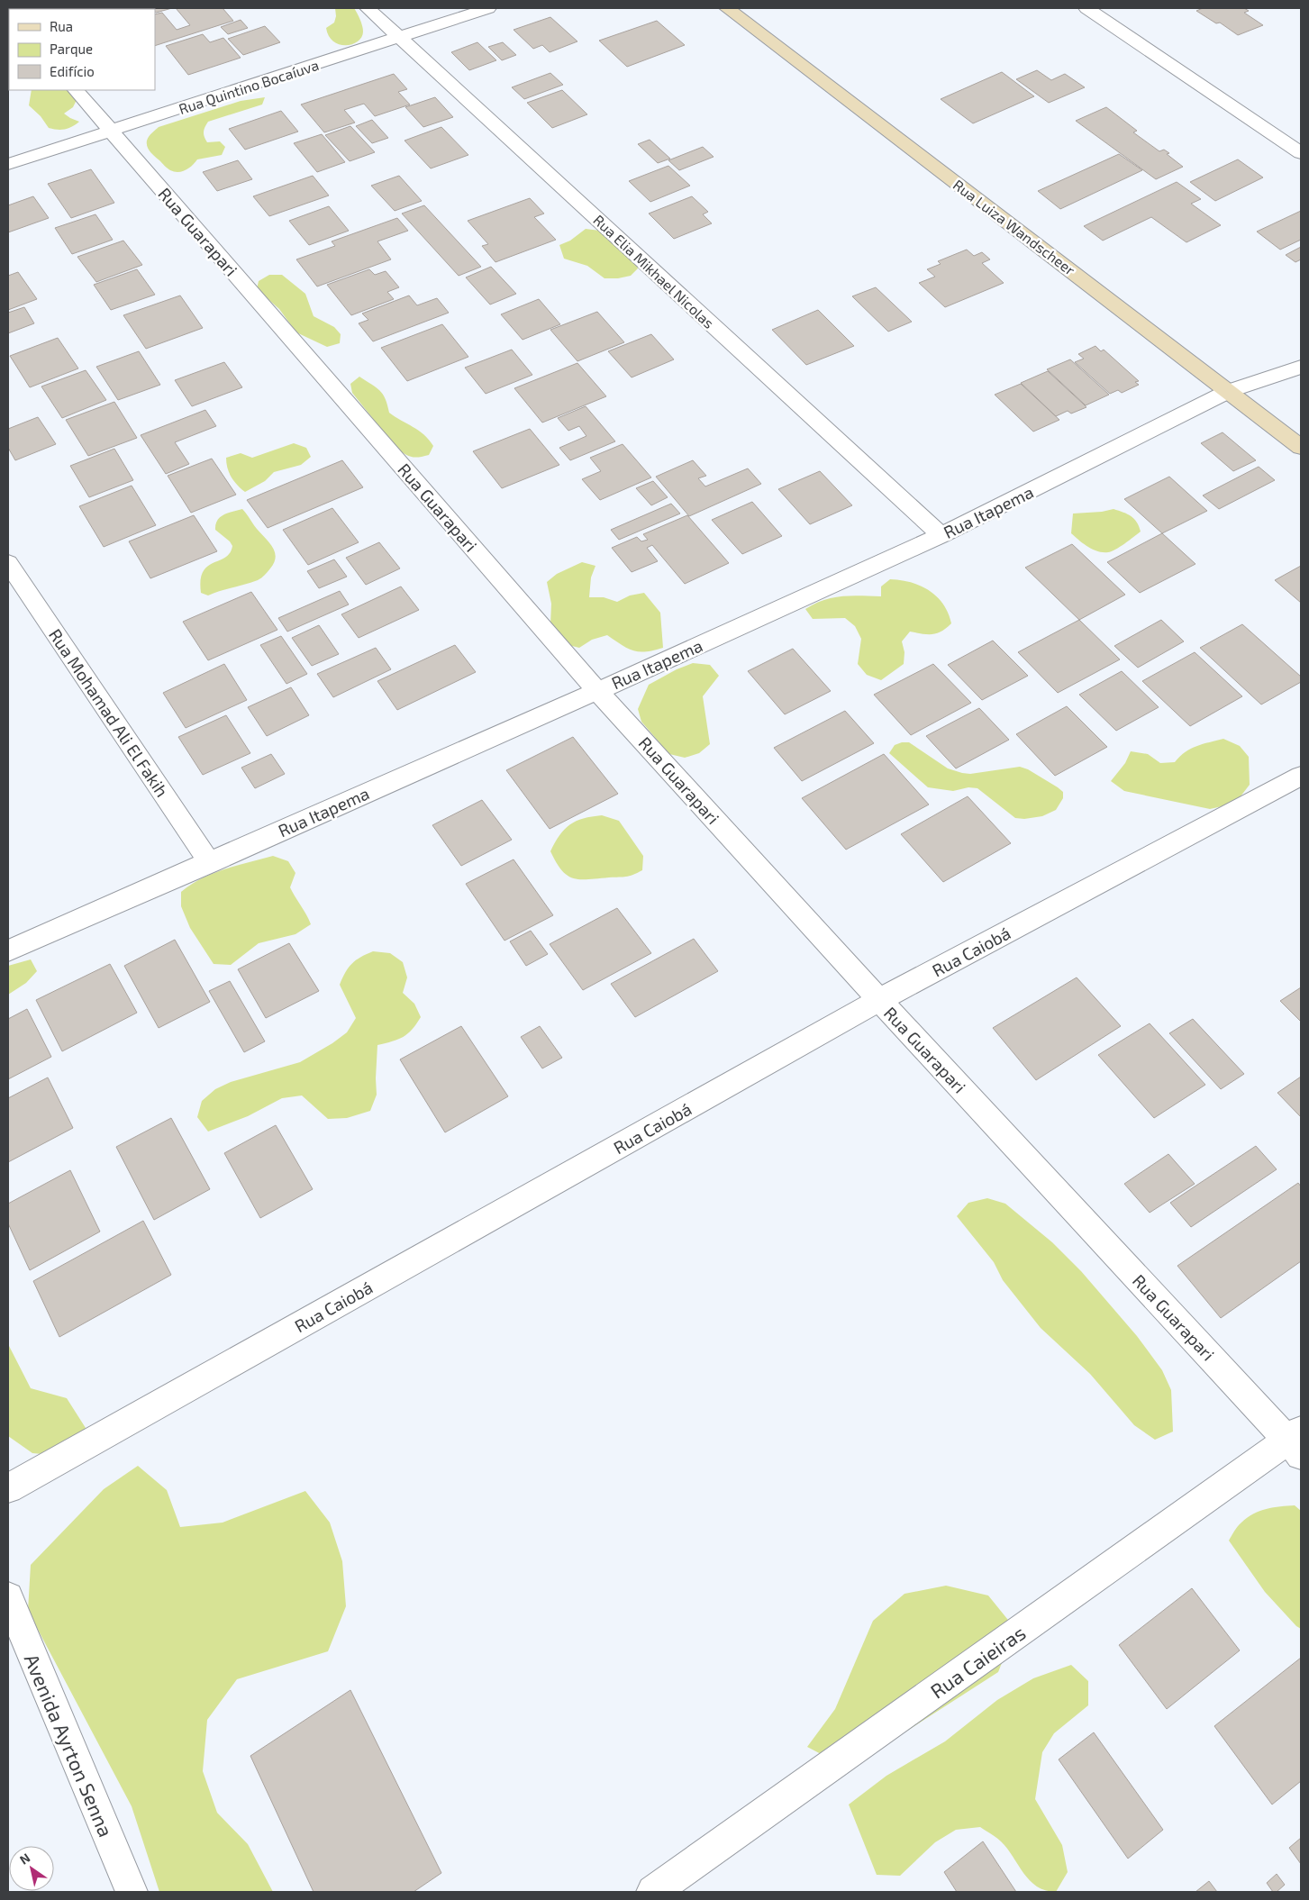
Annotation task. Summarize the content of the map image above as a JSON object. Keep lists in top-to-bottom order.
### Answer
{
  "streets": {
    "main road": ["Rua Luiza Wandscheer"],
    "street": [
      "Rua Quintino Bocaíuva",
      "Rua Guarapari",
      "Rua Elia Mikhael Nicolas",
      "Rua Itapema",
      "Rua Mohamad Ali El Fakih",
      "Rua Caiobá",
      "Rua Caieiras",
      "Avenida Ayrton Senna"
    ]
  },
  "crossings": [
    ["Rua Quintino Bocaíuva", "Rua Guarapari"],
    ["Rua Quintino Bocaíuva", "Rua Elia Mikhael Nicolas"],
    ["Rua Luiza Wandscheer", "Rua Itapema"],
    ["Rua Guarapari", "Rua Itapema"],
    ["Rua Guarapari", "Rua Caiobá"],
    ["Rua Guarapari", "Rua Caieiras"],
    ["Rua Elia Mikhael Nicolas", "Rua Itapema"],
    ["Rua Itapema", "Rua Mohamad Ali El Fakih"]
  ],
  "legend": ["Rua", "Parque", "Edifício"],
  "north": "top left"
}
